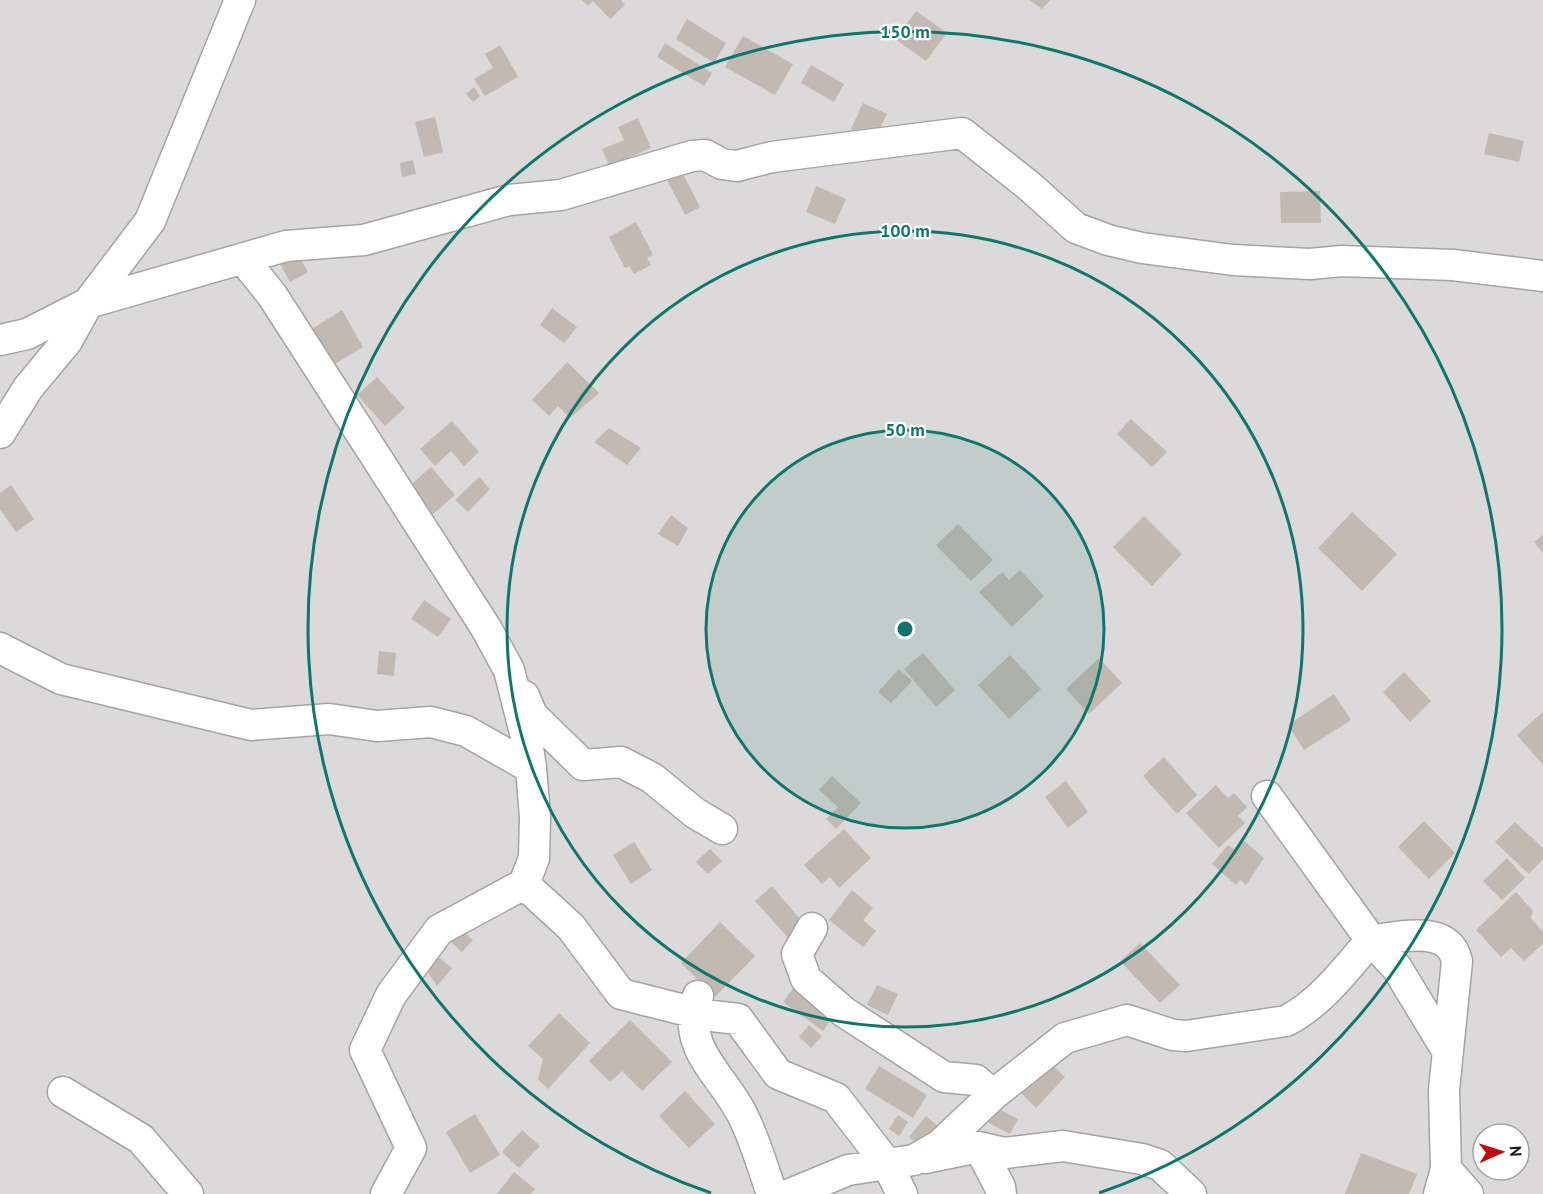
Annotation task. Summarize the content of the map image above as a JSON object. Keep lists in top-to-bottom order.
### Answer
{
  "north": "right",
  "rings": ["150 m", "100 m", "50 m"]
}
